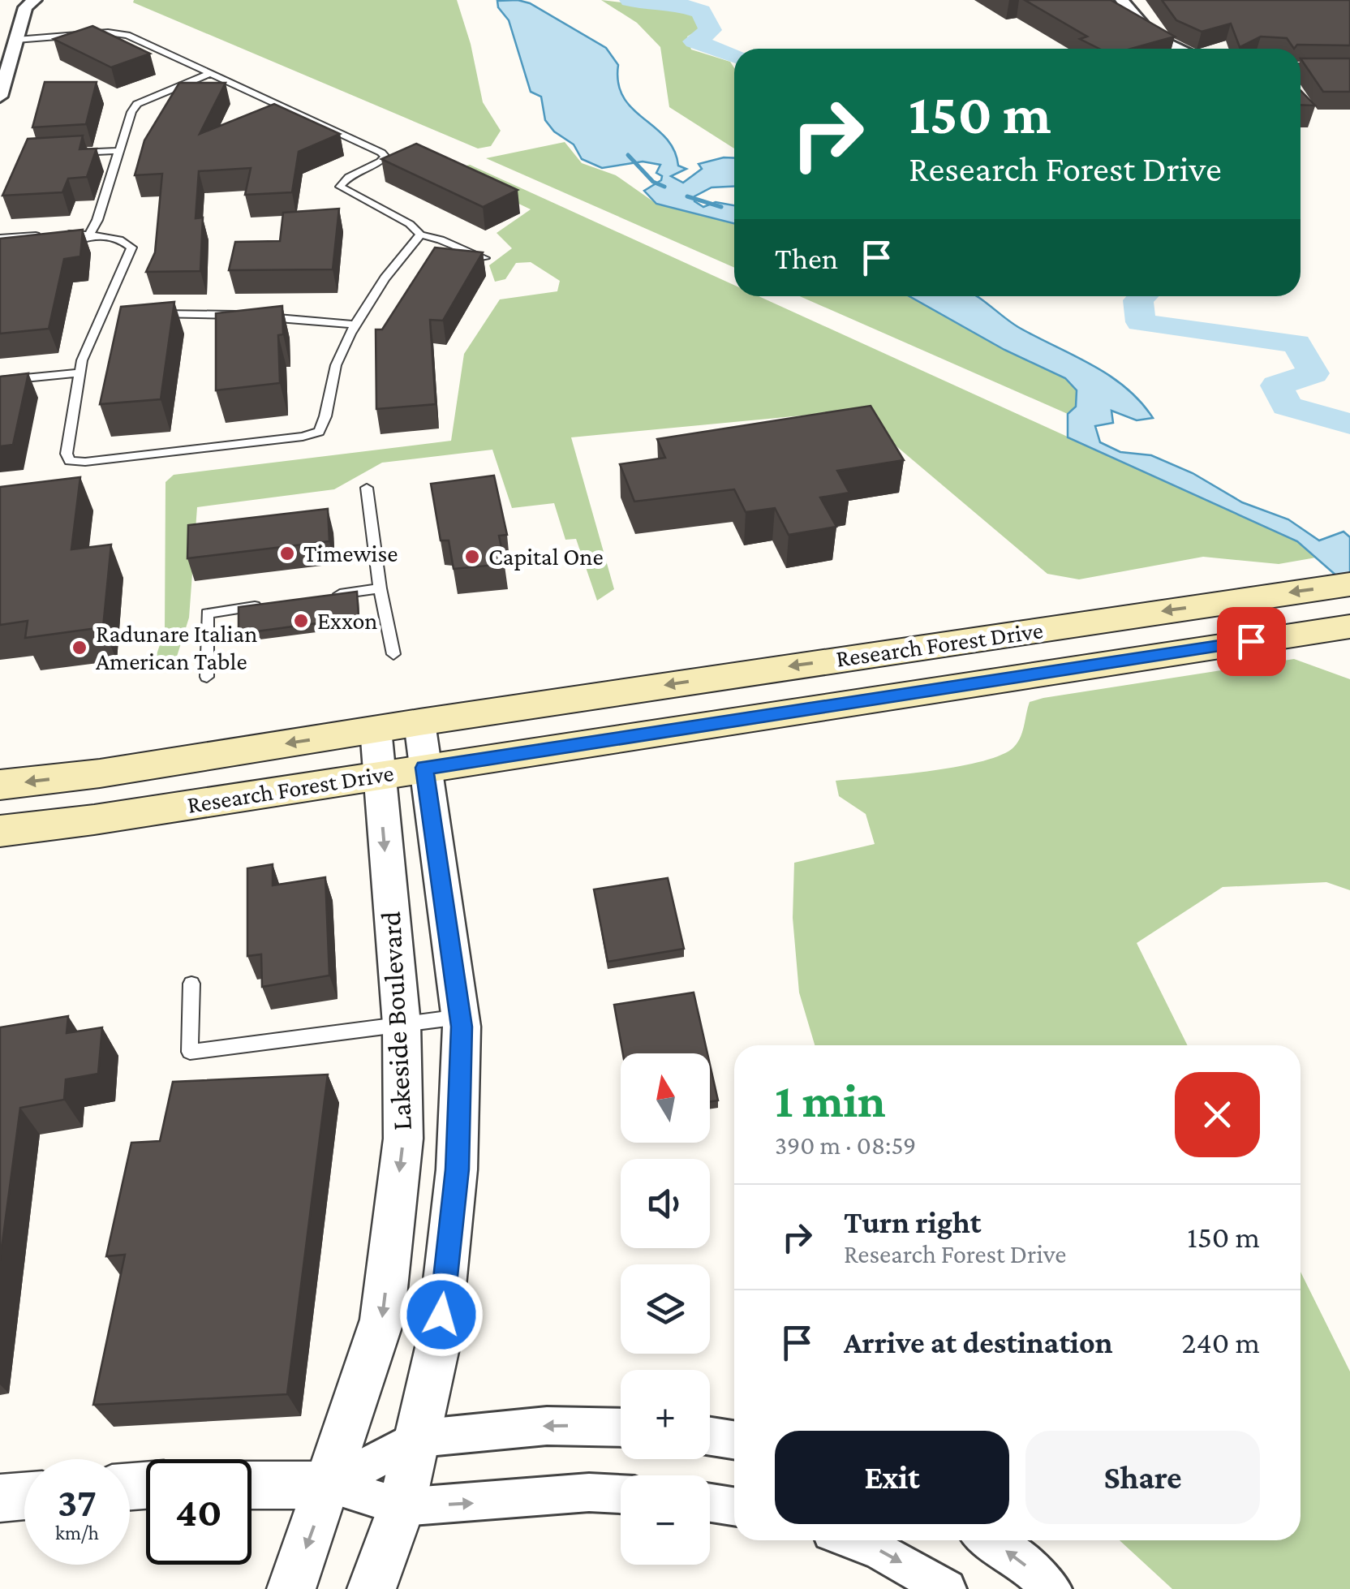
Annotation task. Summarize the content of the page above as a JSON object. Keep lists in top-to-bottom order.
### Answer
{
  "streets": {
    "main road": ["Research Forest Drive"],
    "street": ["Lakeside Boulevard"]
  },
  "crossings": [
    ["Research Forest Drive", "Lakeside Boulevard"]
  ],
  "places": [
    "Timewise",
    "Capital One",
    "Exxon",
    "Radunare Italian American Table"
  ],
  "north": "top",
  "page": {
    "turn": ["150 m", "Research Forest Drive"],
    "then": "Then",
    "heading": ["1 min", "390 m · 08:59"],
    "map_buttons": ["+", "−"],
    "list": [
      {
        "name": "Turn right",
        "note": "Research Forest Drive",
        "value": "150 m"
      },
      {
        "name": "Arrive at destination",
        "value": "240 m"
      }
    ],
    "buttons": ["Exit", "Share"],
    "speed": "37 km/h",
    "limit": "40"
  }
}
